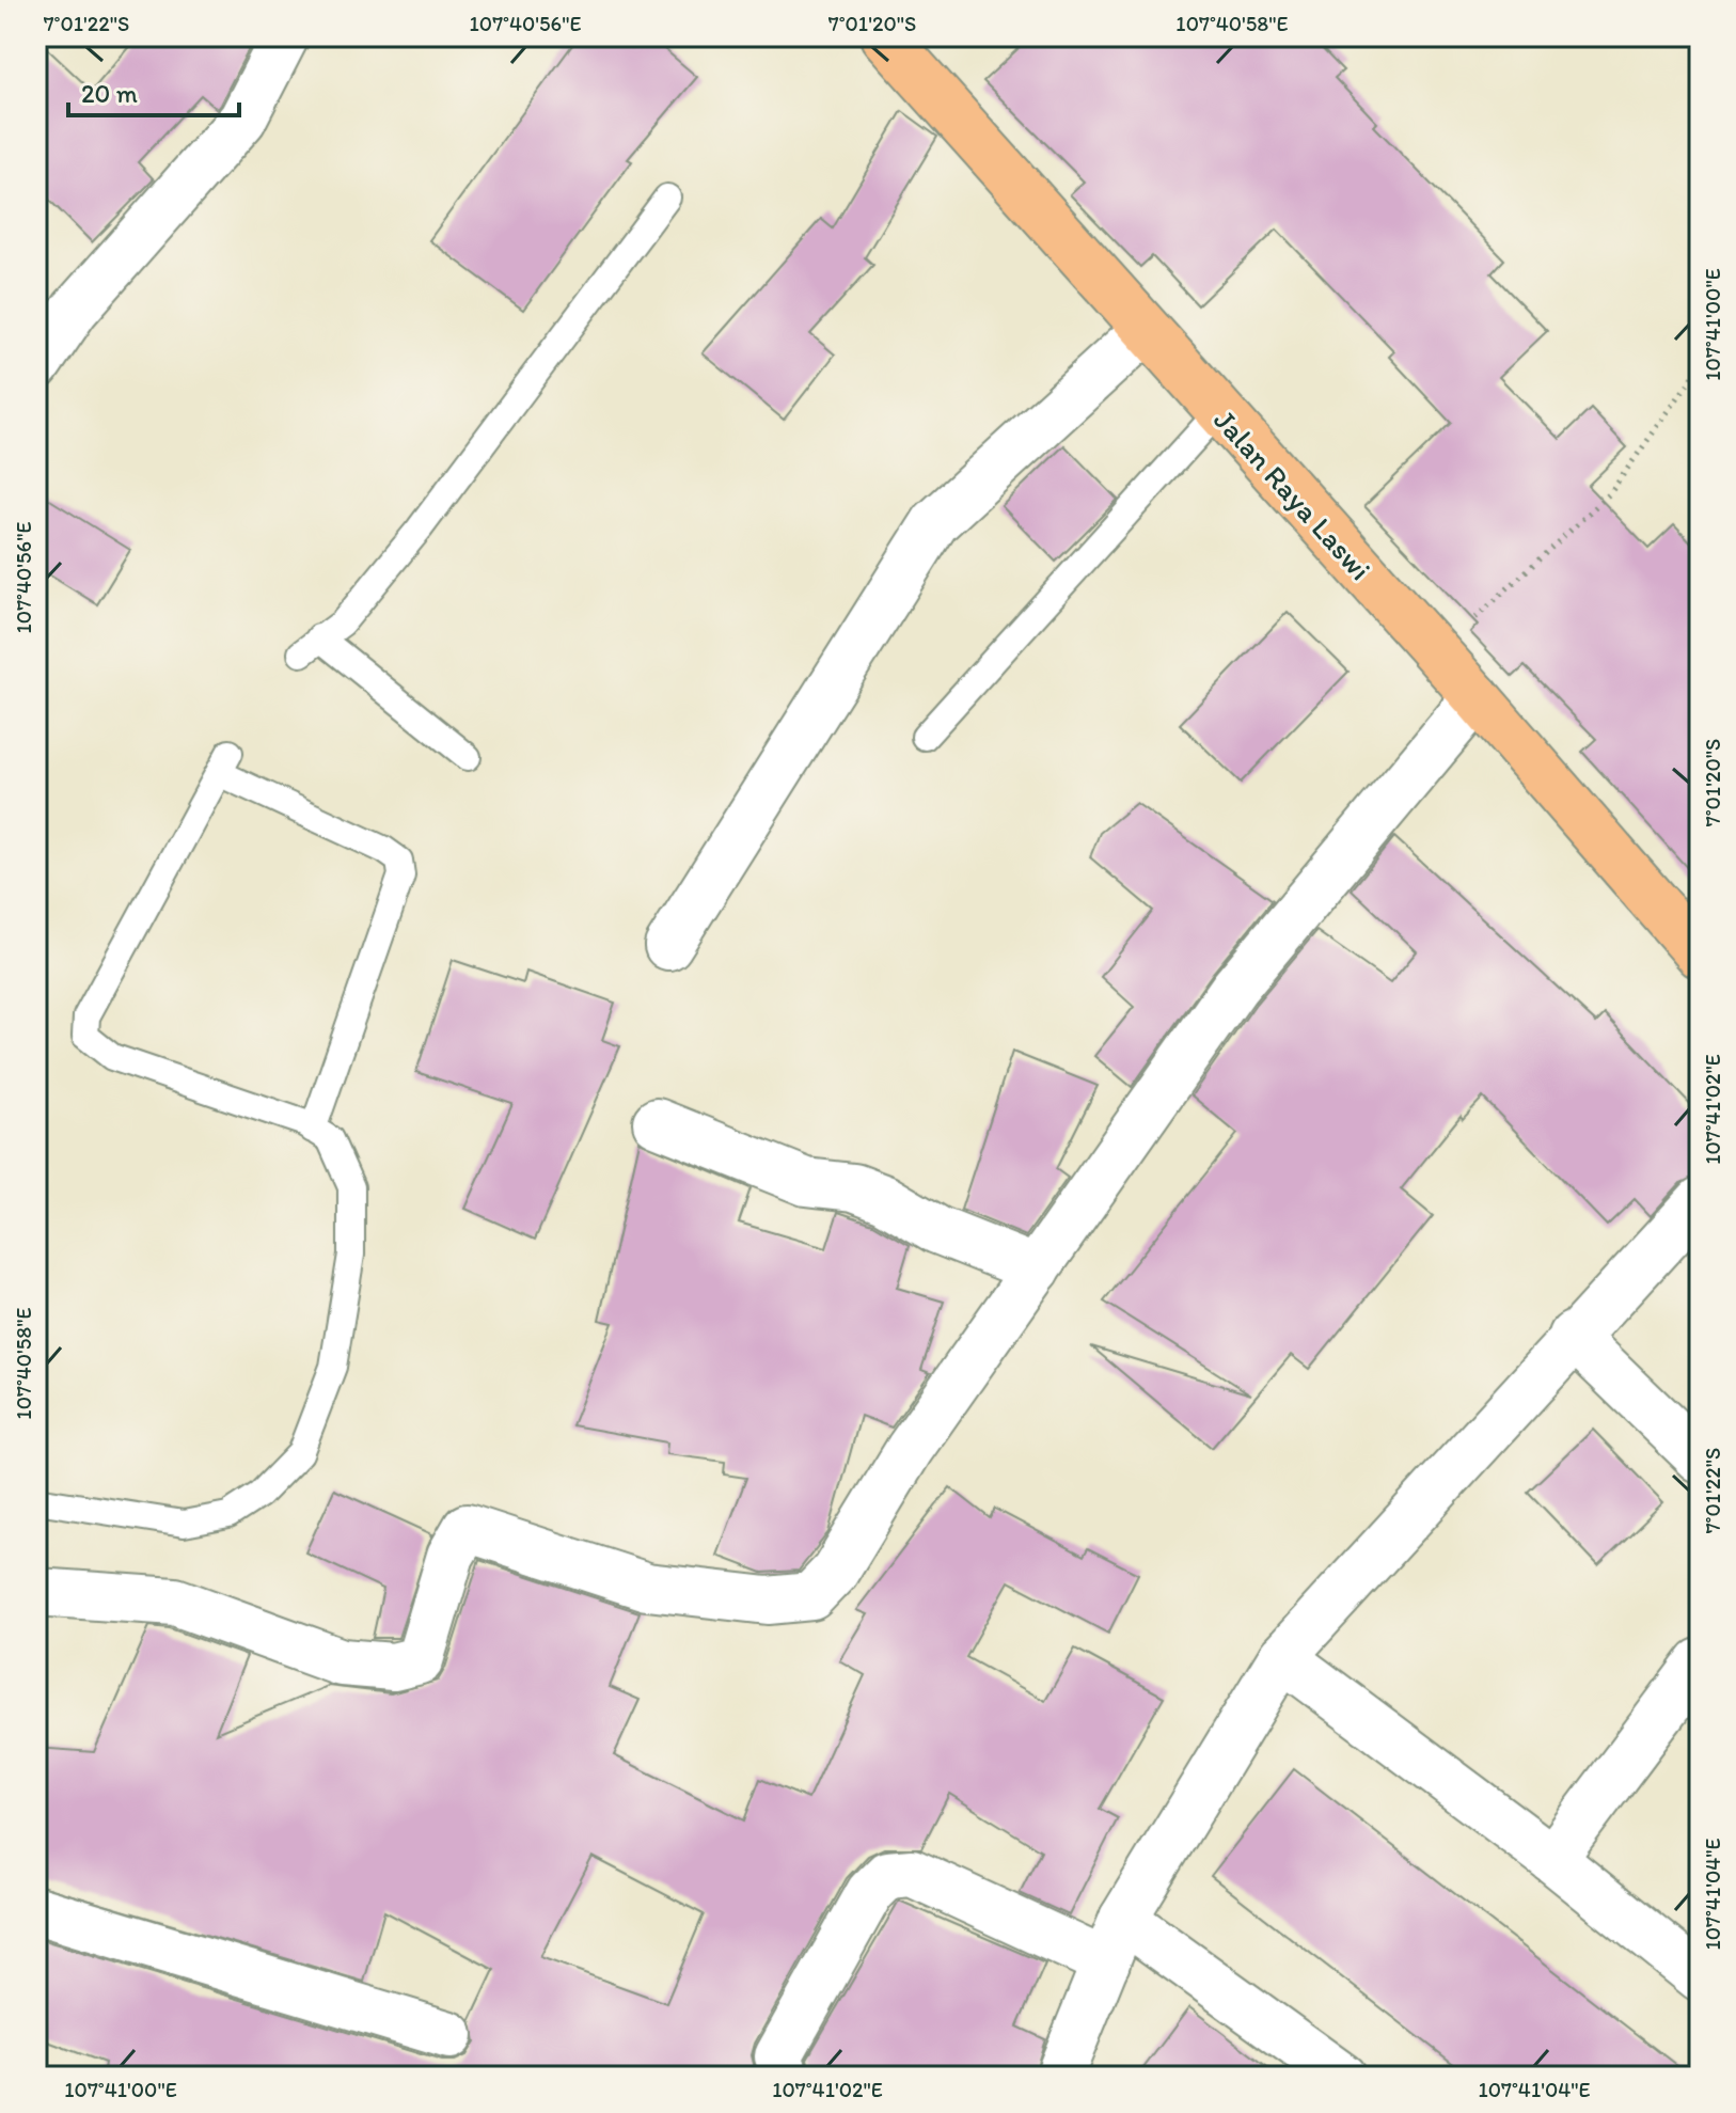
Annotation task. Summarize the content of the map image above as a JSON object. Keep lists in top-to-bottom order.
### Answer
{
  "streets": {
    "main road": ["Jalan Raya Laswi"]
  },
  "scale_bar": "20 m",
  "coordinates": [
    "7°01'22\"S",
    "107°40'56\"E",
    "7°01'20\"S",
    "107°40'58\"E",
    "107°41'00\"E",
    "107°41'02\"E",
    "107°41'04\"E"
  ]
}
